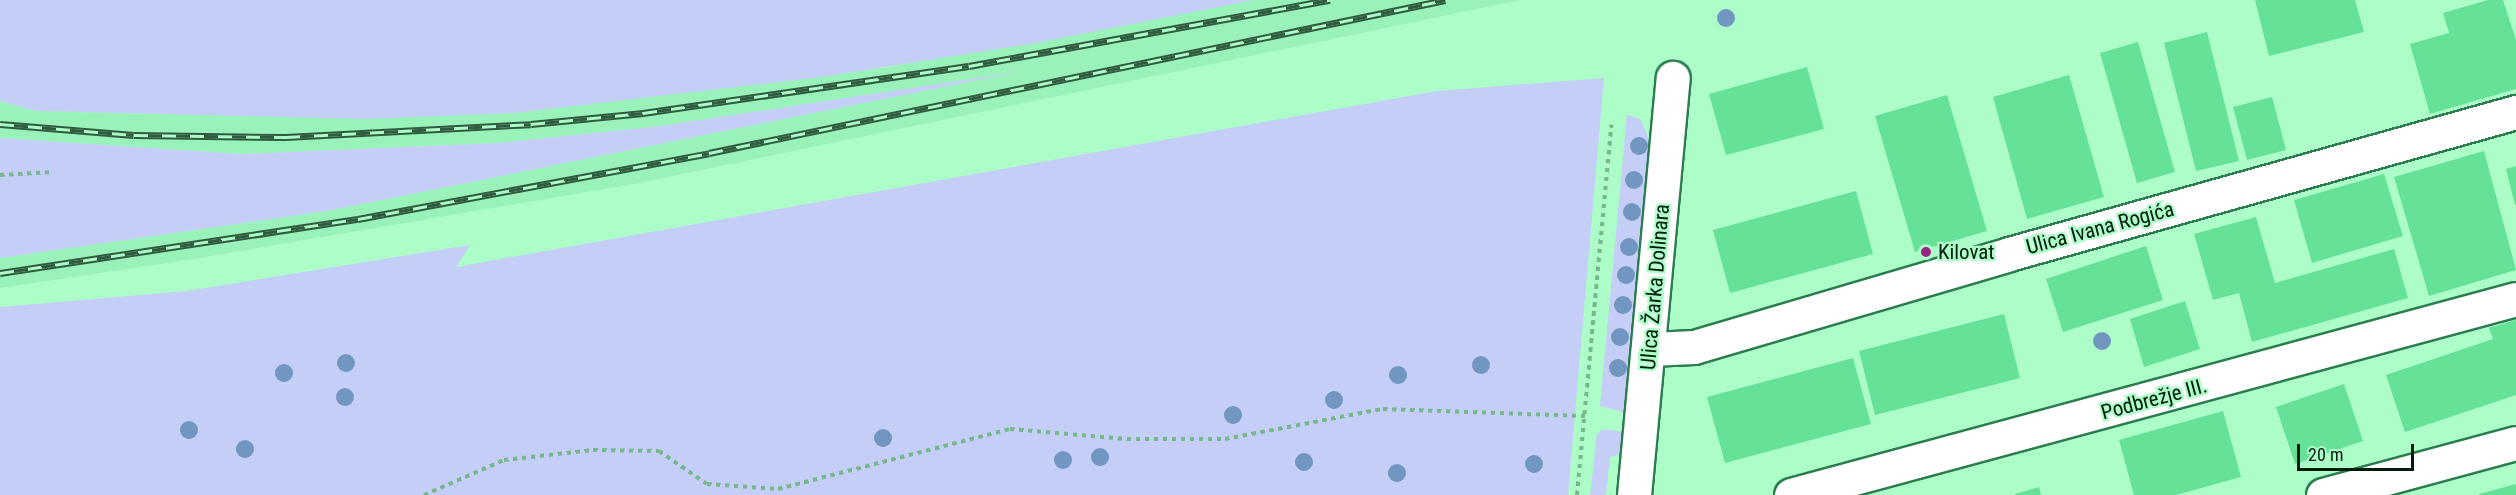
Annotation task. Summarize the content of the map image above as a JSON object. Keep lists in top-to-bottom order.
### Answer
{
  "streets": {
    "street": ["Ulica Ivana Rogića", "Ulica Žarka Dolinara", "Podbrežje III."]
  },
  "crossings": [
    ["Ulica Ivana Rogića", "Ulica Žarka Dolinara"]
  ],
  "places": ["Kilovat"],
  "scale_bar": "20 m"
}
